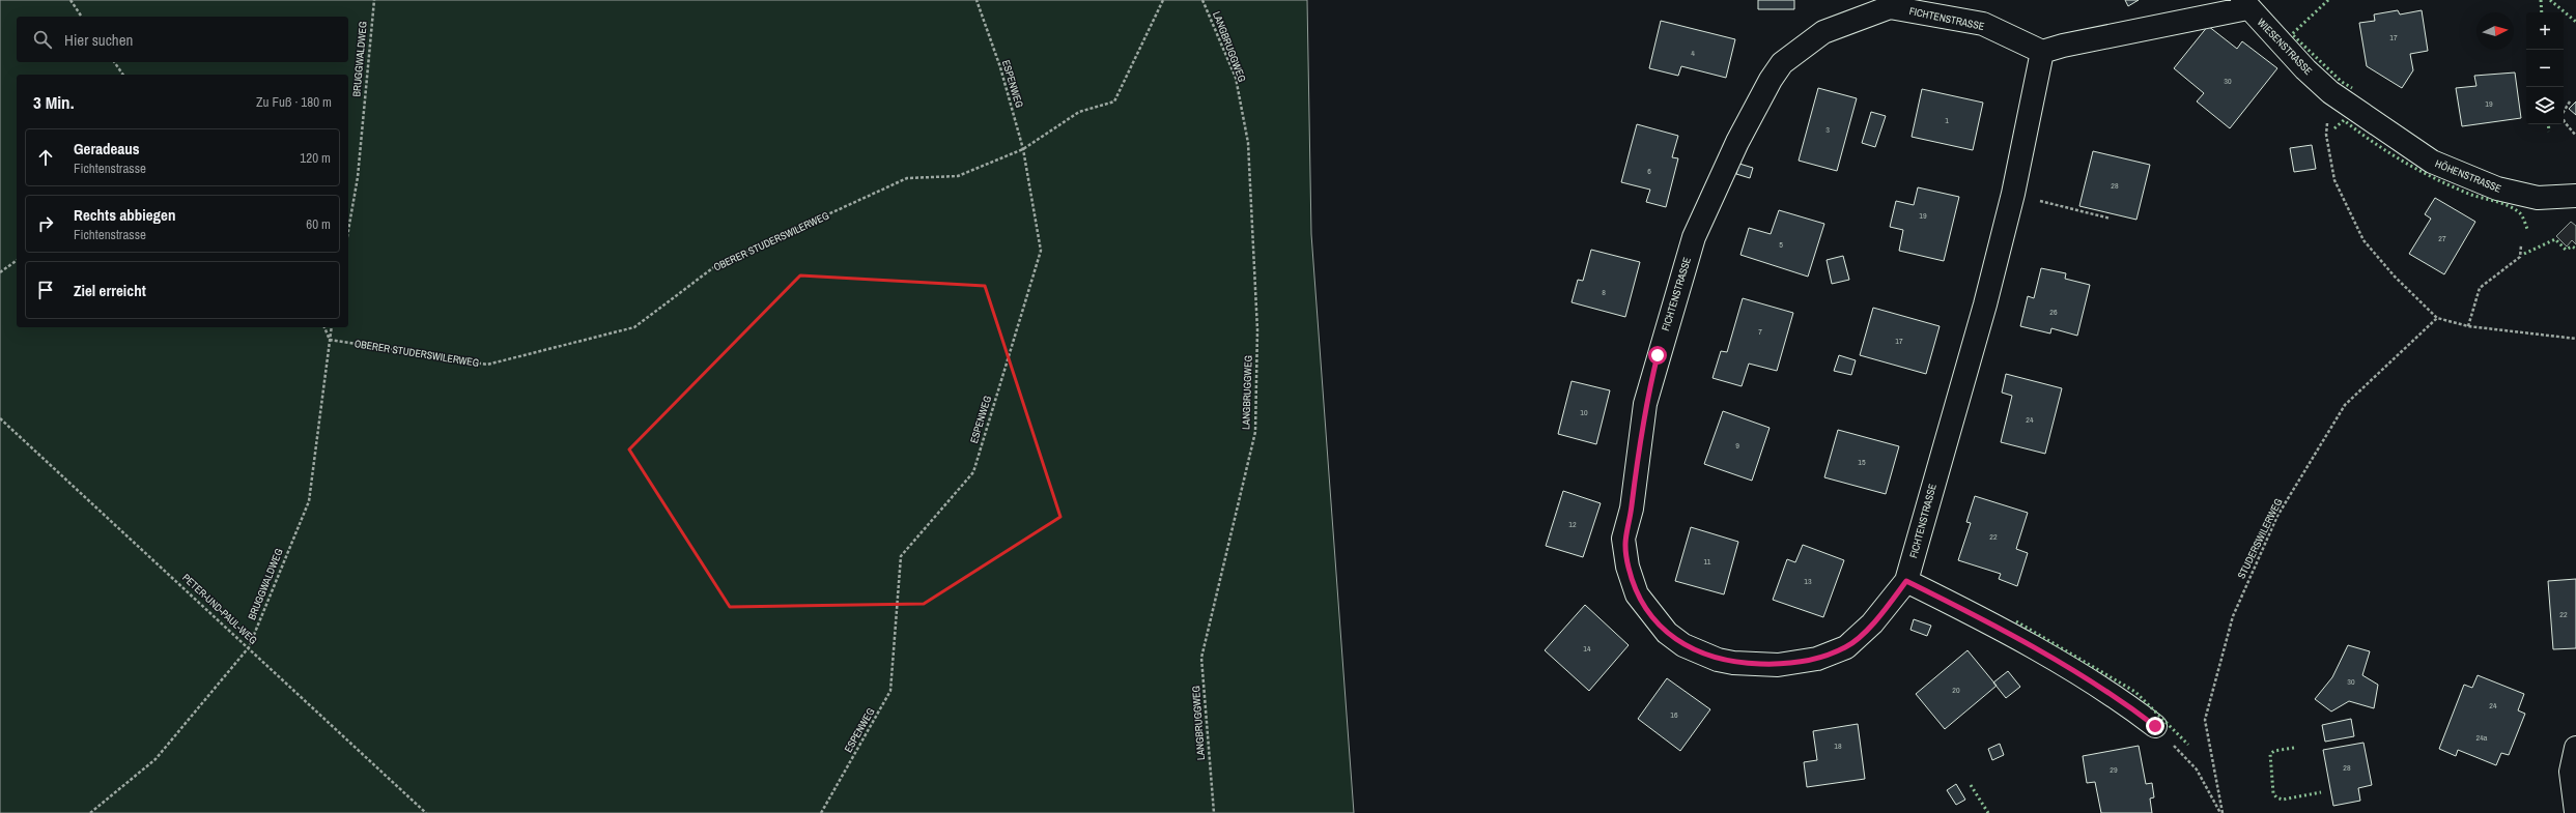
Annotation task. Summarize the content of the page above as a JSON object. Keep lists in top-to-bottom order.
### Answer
{
  "streets": {
    "street": ["FICHTENSTRASSE", "WIESENSTRASSE", "HÖHENSTRASSE"],
    "path": [
      "LANGBRUGGWEG",
      "BRUGGWALDWEG",
      "ESPENWEG",
      "OBERER STUDERSWILERWEG",
      "STUDERSWILERWEG",
      "PETER-UND-PAUL-WEG"
    ]
  },
  "crossings": [
    ["WIESENSTRASSE", "HÖHENSTRASSE"],
    ["BRUGGWALDWEG", "OBERER STUDERSWILERWEG"],
    ["BRUGGWALDWEG", "PETER-UND-PAUL-WEG"],
    ["ESPENWEG", "OBERER STUDERSWILERWEG"]
  ],
  "house_numbers": [
    "17",
    "4",
    "30",
    "19",
    "1",
    "3",
    "6",
    "28",
    "19",
    "27",
    "5",
    "8",
    "26",
    "7",
    "17",
    "10",
    "24",
    "9",
    "15",
    "12",
    "22",
    "11",
    "13",
    "22",
    "14",
    "30",
    "20",
    "24",
    "16",
    "24a",
    "18",
    "28",
    "29"
  ],
  "north": "right",
  "page": {
    "map_buttons": ["+", "−"],
    "search": "Hier suchen",
    "heading": ["3 Min.", "Zu Fuß · 180 m"],
    "list": [
      ["Geradeaus", "Fichtenstrasse", "120 m"],
      ["Rechts abbiegen", "Fichtenstrasse", "60 m"],
      "Ziel erreicht"
    ]
  }
}
